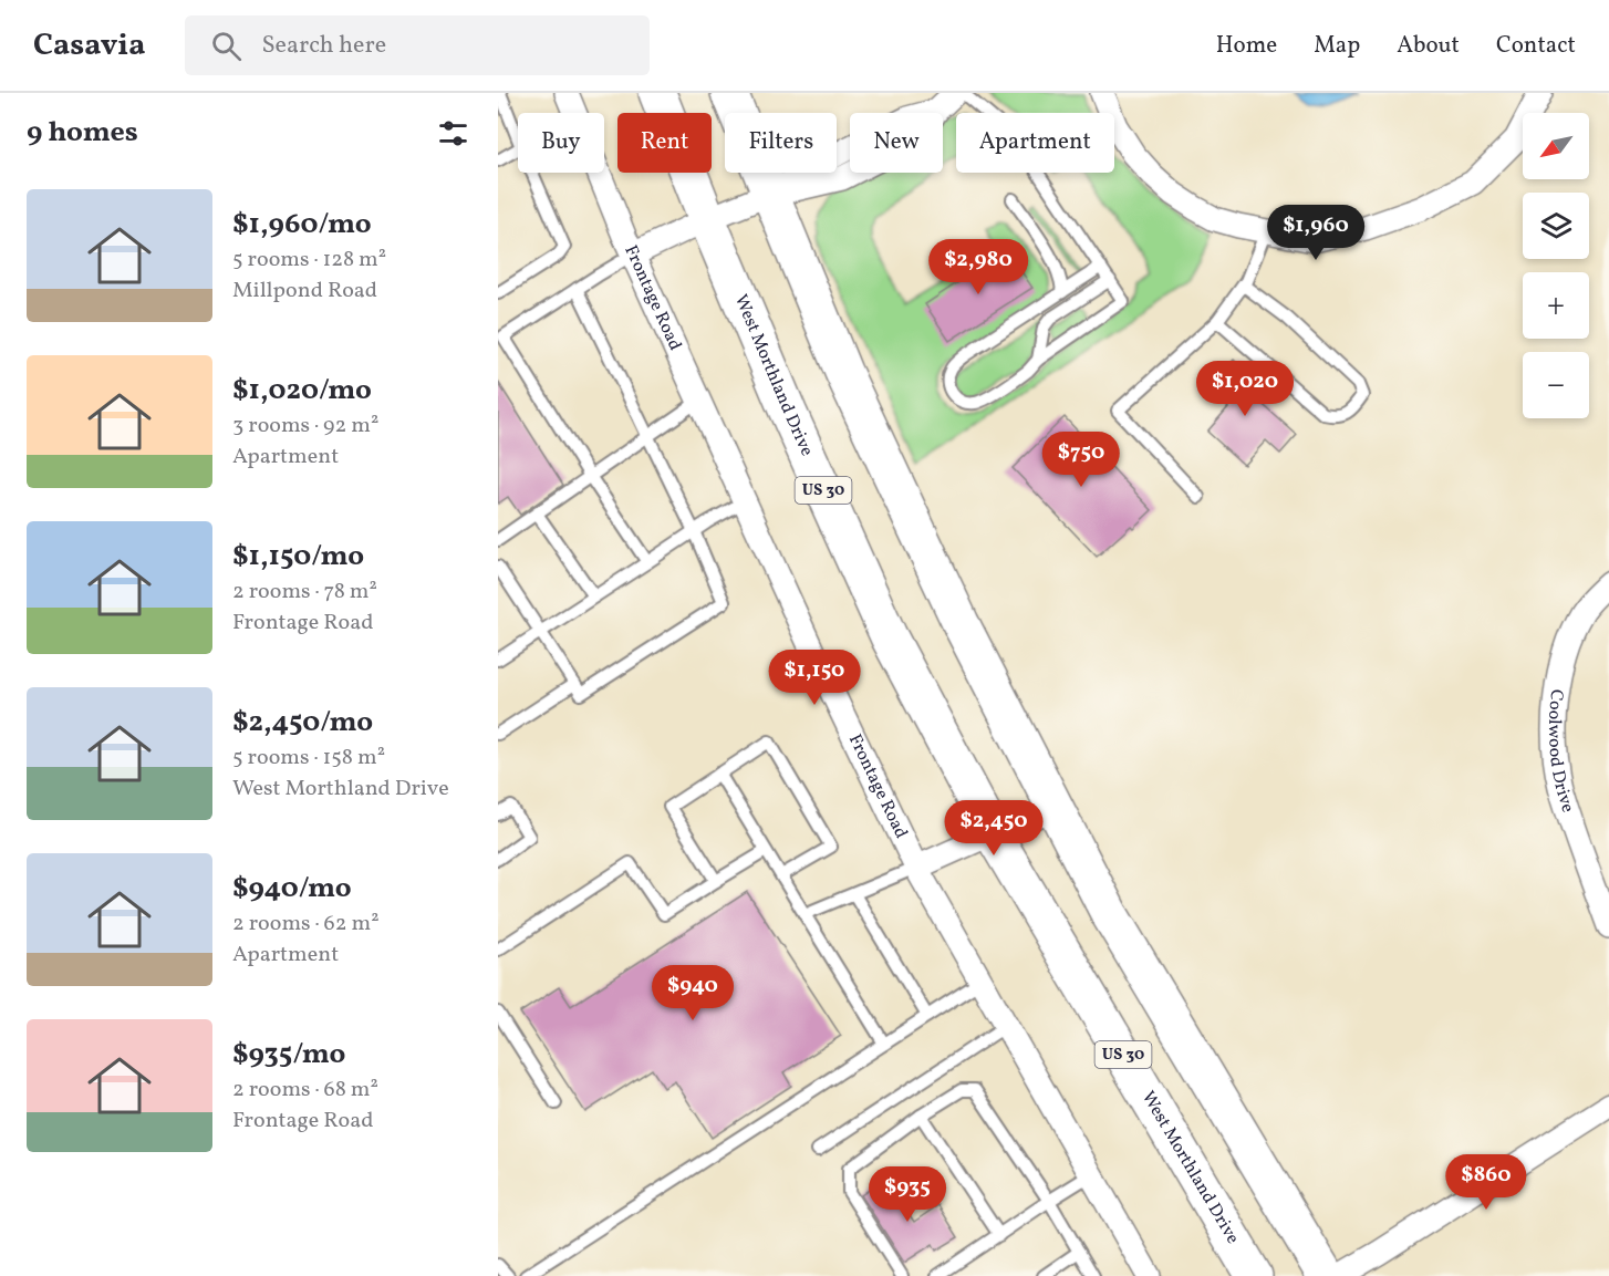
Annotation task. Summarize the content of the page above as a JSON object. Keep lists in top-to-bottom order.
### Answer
{
  "streets": {
    "highway": ["West Morthland Drive", "US 30"],
    "street": ["Frontage Road", "Coolwood Drive"]
  },
  "north": "bottom left",
  "page": {
    "header": "Casavia",
    "search": "Search here",
    "nav": [
      "Home",
      "Map",
      "About",
      "Contact"
    ],
    "heading": "9 homes",
    "map_buttons": ["+", "−"],
    "chip": [
      "Buy",
      "Rent",
      "Filters",
      "New",
      "Apartment"
    ],
    "list": [
      {
        "name": "$1,960/mo",
        "note": "5 rooms · 128 m² · Millpond Road"
      },
      {
        "name": "$1,020/mo",
        "note": "3 rooms · 92 m² · Apartment"
      },
      {
        "name": "$1,150/mo",
        "note": "2 rooms · 78 m² · Frontage Road"
      },
      {
        "name": "$2,450/mo",
        "note": "5 rooms · 158 m² · West Morthland Drive"
      },
      {
        "name": "$940/mo",
        "note": "2 rooms · 62 m² · Apartment"
      },
      {
        "name": "$935/mo",
        "note": "2 rooms · 68 m² · Frontage Road"
      }
    ],
    "price": [
      "$1,960",
      "$2,980",
      "$1,020",
      "$750",
      "$1,150",
      "$2,450",
      "$940",
      "$860",
      "$935"
    ]
  }
}
